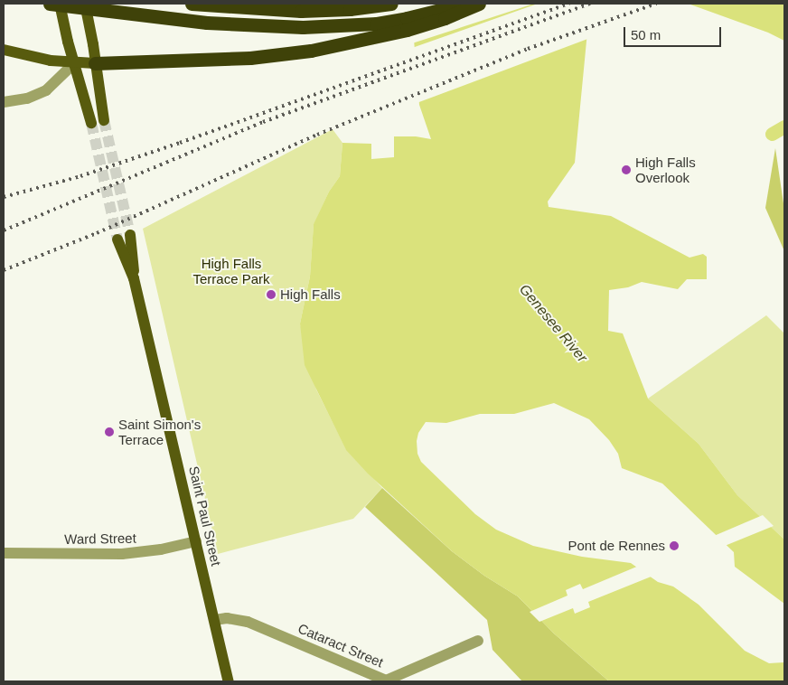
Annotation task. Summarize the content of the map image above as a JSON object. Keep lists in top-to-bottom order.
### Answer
{
  "streets": {
    "main road": ["Saint Paul Street"],
    "street": ["Ward Street", "Cataract Street"]
  },
  "crossings": [
    ["Saint Paul Street", "Ward Street"],
    ["Saint Paul Street", "Cataract Street"]
  ],
  "water": ["Genesee River"],
  "parks": ["High Falls Terrace Park"],
  "places": [
    "High Falls Overlook",
    "High Falls",
    "Saint Simon's Terrace",
    "Pont de Rennes"
  ],
  "scale_bar": "50 m"
}
